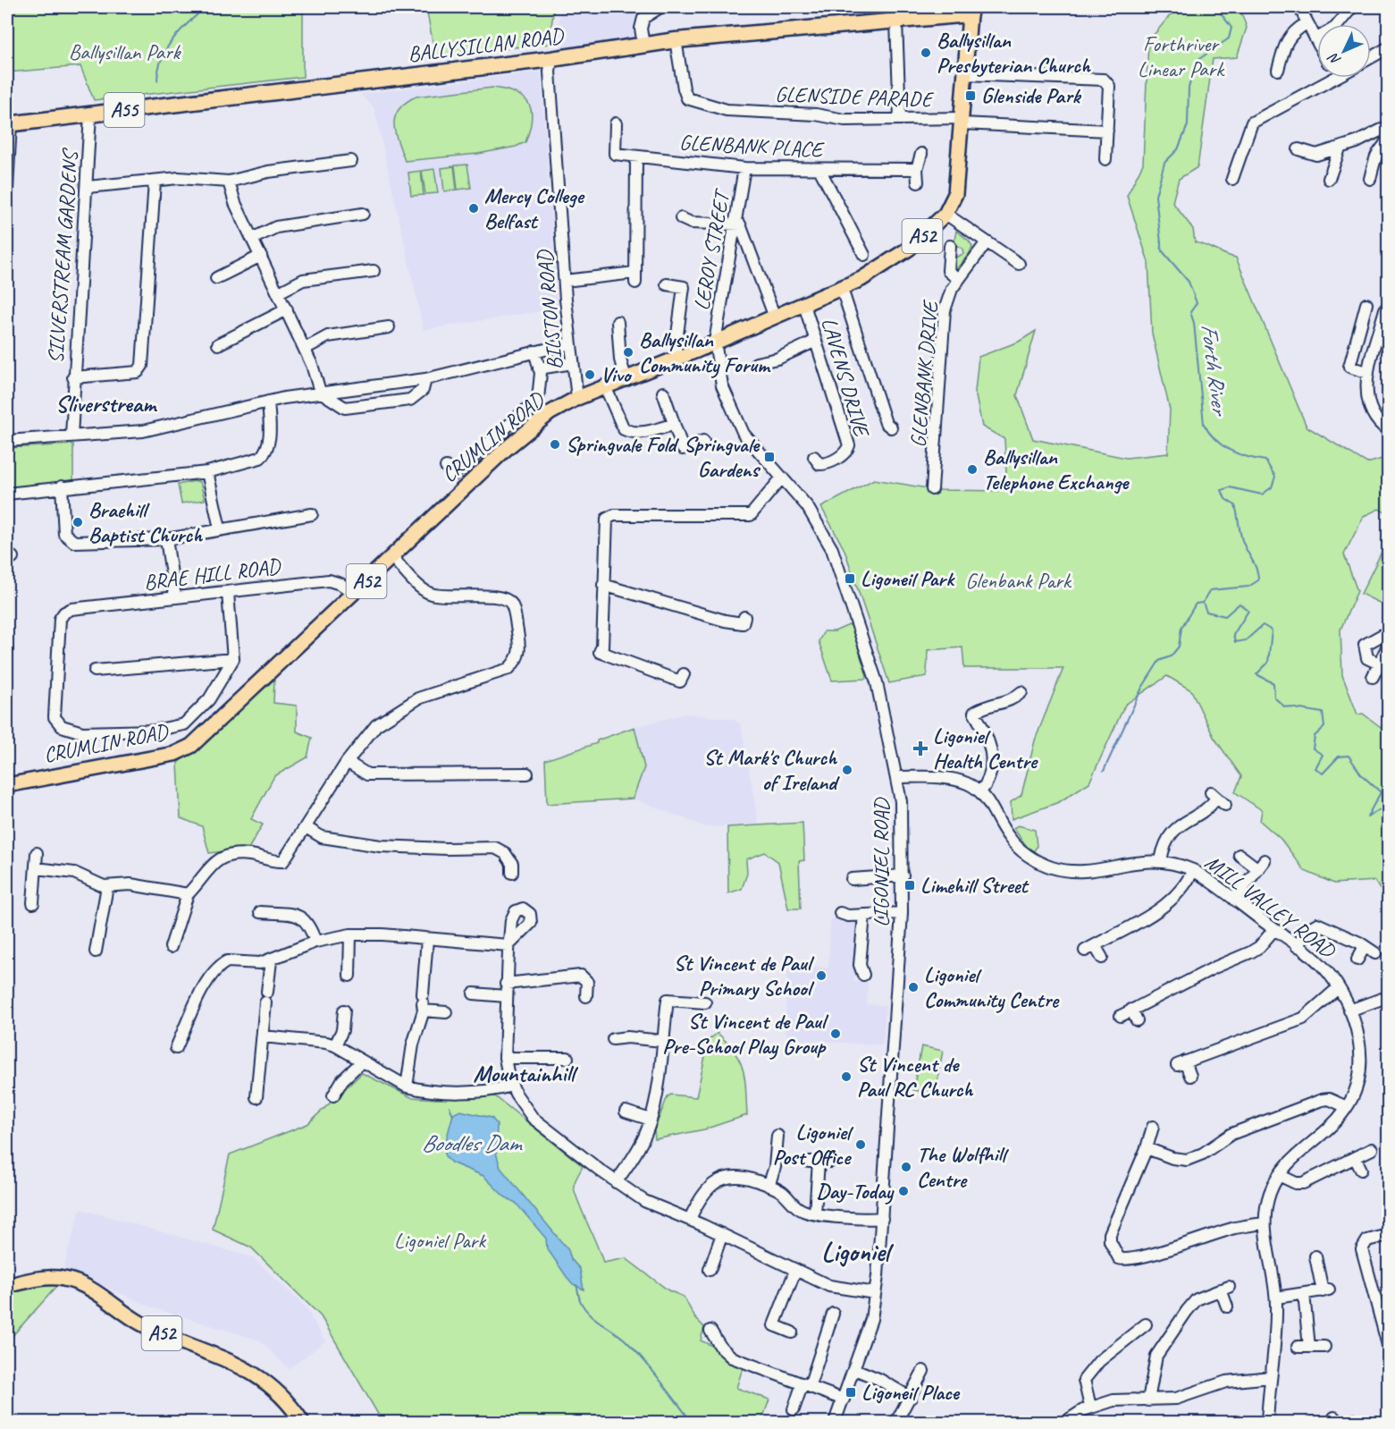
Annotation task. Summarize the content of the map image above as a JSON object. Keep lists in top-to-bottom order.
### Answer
{
  "streets": {
    "highway": ["BALLYSILLAN ROAD", "A55"],
    "main road": ["A52", "CRUMLIN ROAD"],
    "street": [
      "GLENSIDE PARADE",
      "GLENBANK PLACE",
      "LEROY STREET",
      "SILVERSTREAM GARDENS",
      "BILSTON ROAD",
      "GLENBANK DRIVE",
      "LAVENS DRIVE",
      "BRAE HILL ROAD",
      "LIGONIEL ROAD",
      "MILL VALLEY ROAD"
    ]
  },
  "crossings": [
    ["BALLYSILLAN ROAD", "GLENSIDE PARADE"],
    ["BALLYSILLAN ROAD", "SILVERSTREAM GARDENS"],
    ["BALLYSILLAN ROAD", "BILSTON ROAD"],
    ["BALLYSILLAN ROAD", "CRUMLIN ROAD"],
    ["GLENSIDE PARADE", "CRUMLIN ROAD"],
    ["GLENBANK PLACE", "LEROY STREET"],
    ["LEROY STREET", "CRUMLIN ROAD"],
    ["LEROY STREET", "LIGONIEL ROAD"],
    ["BILSTON ROAD", "CRUMLIN ROAD"],
    ["LAVENS DRIVE", "CRUMLIN ROAD"],
    ["CRUMLIN ROAD", "BRAE HILL ROAD"],
    ["CRUMLIN ROAD", "LIGONIEL ROAD"]
  ],
  "districts": ["Sliverstream", "Mountainhill", "Ligoniel"],
  "water": ["Forth River", "Boodles Dam"],
  "parks": [
    "Forthriver Linear Park",
    "Ballysillan Park",
    "Glenbank Park",
    "Ligoniel Park"
  ],
  "places": {
    "other": [
      "Ballysillan Presbyterian Church",
      "Mercy College Belfast",
      "Ballysillan Community Forum",
      "Vivo",
      "Springvale Fold",
      "Ballysillan Telephone Exchange",
      "Braehill Baptist Church",
      "St Mark's Church of Ireland",
      "St Vincent de Paul Primary School",
      "Ligoniel Community Centre",
      "St Vincent de Paul Pre-School Play Group",
      "St Vincent de Paul RC Church",
      "Ligoniel Post Office",
      "The Wolfhill Centre",
      "Day-Today"
    ],
    "transit": [
      "Glenside Park",
      "Springvale Gardens",
      "Ligoneil Park",
      "Limehill Street",
      "Ligoneil Place"
    ],
    "health": ["Ligoniel Health Centre"]
  },
  "north": "bottom left"
}
